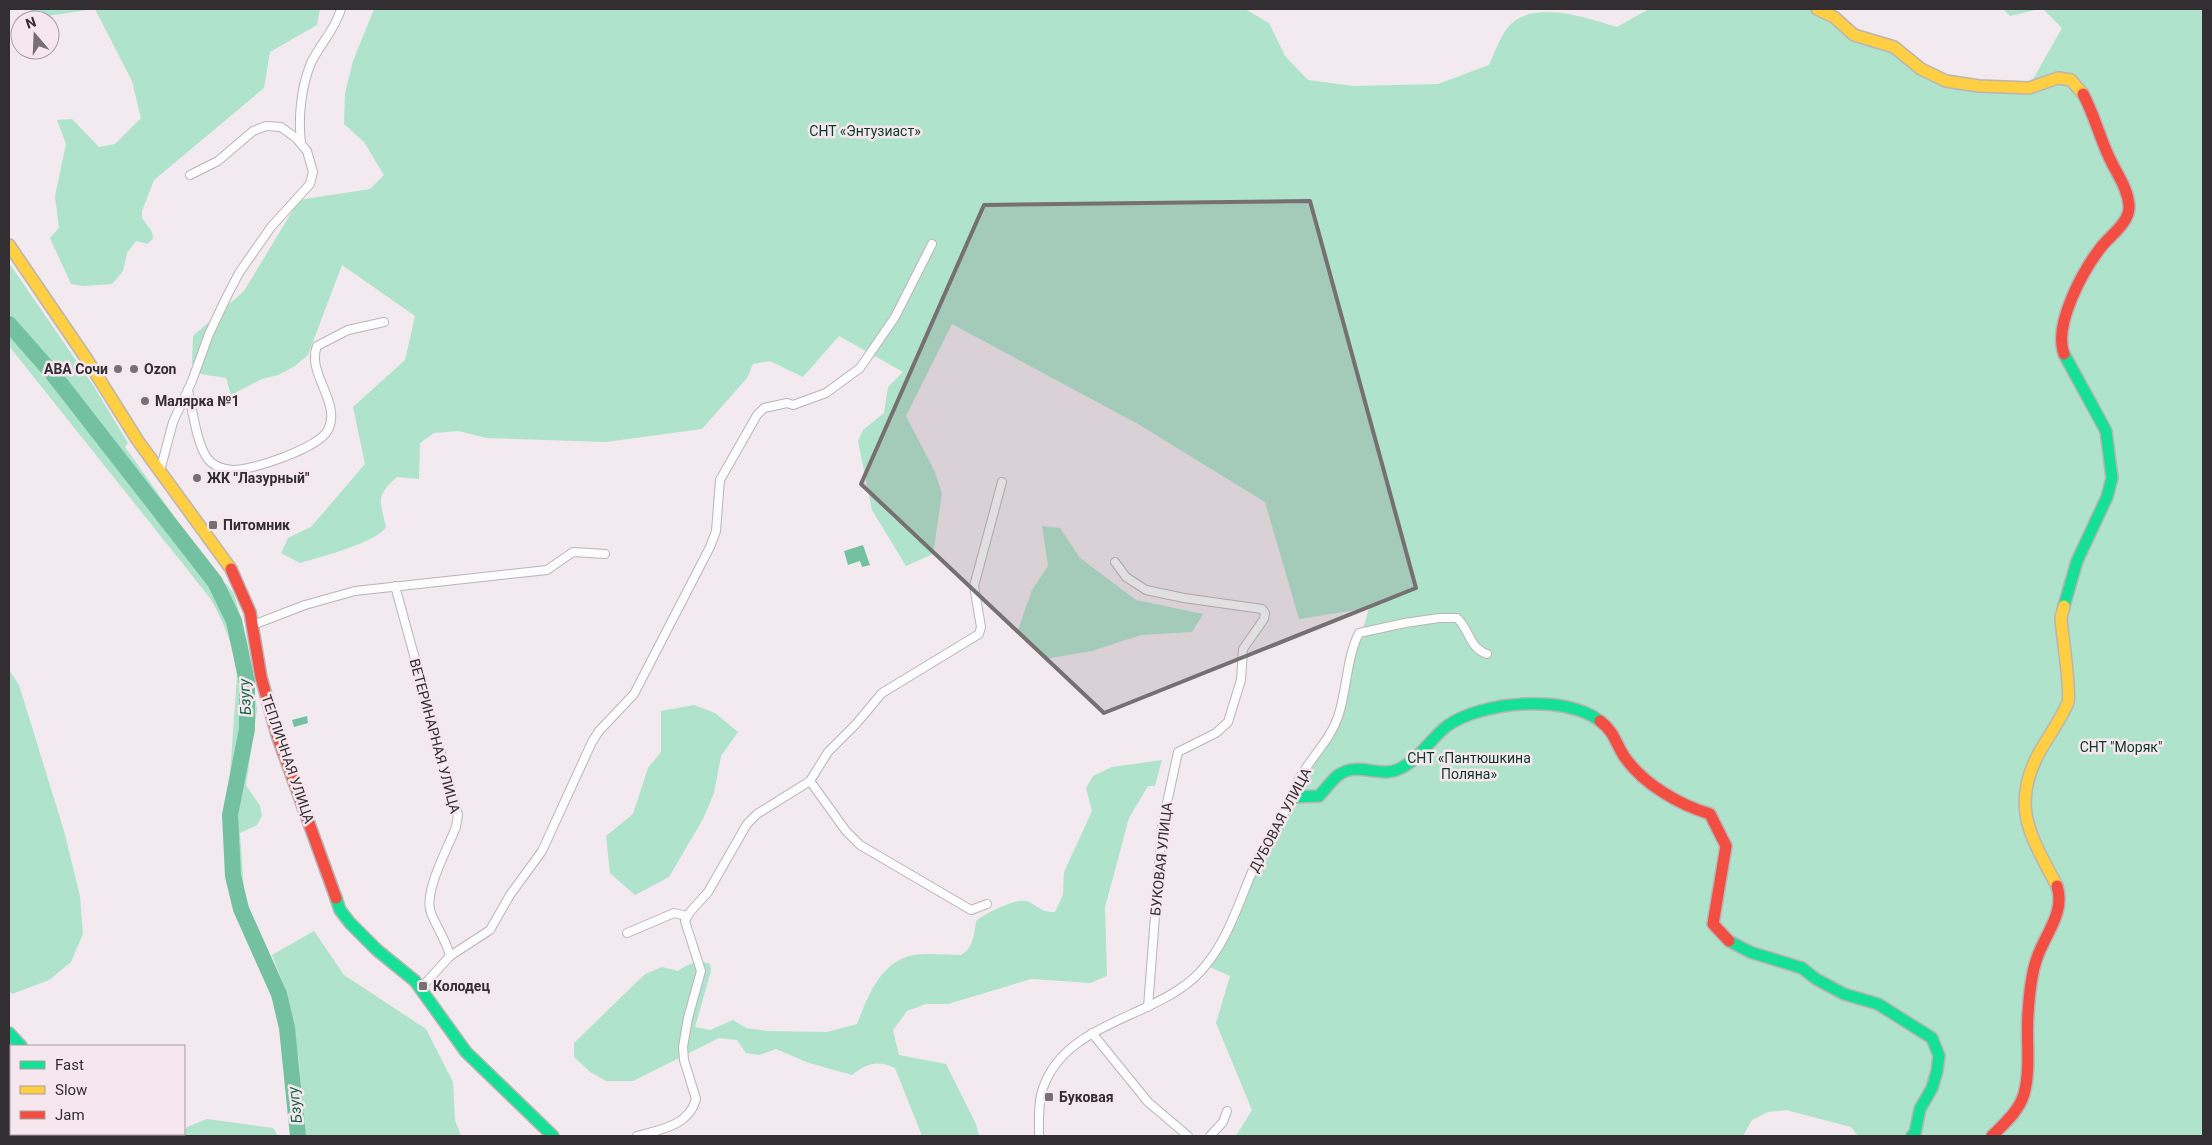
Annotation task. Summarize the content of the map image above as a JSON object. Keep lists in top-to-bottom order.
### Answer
{
  "streets": {
    "main road": ["ТЕПЛИЧНАЯ УЛИЦА", "ДУБОВАЯ УЛИЦА"],
    "street": ["ВЕТЕРИНАРНАЯ УЛИЦА", "БУКОВАЯ УЛИЦА"]
  },
  "crossings": [
    ["ДУБОВАЯ УЛИЦА", "БУКОВАЯ УЛИЦА"]
  ],
  "water": ["Бзугу"],
  "parks": ["СНТ «Энтузиаст»", "СНТ \"Моряк\"", "СНТ «Пантюшкина Поляна»"],
  "places": {
    "other": [
      "АВА Сочи",
      "Ozon",
      "Малярка №1",
      "ЖК \"Лазурный\""
    ],
    "transit": ["Питомник", "Колодец", "Буковая"]
  },
  "legend": ["Fast", "Slow", "Jam"],
  "north": "top"
}
